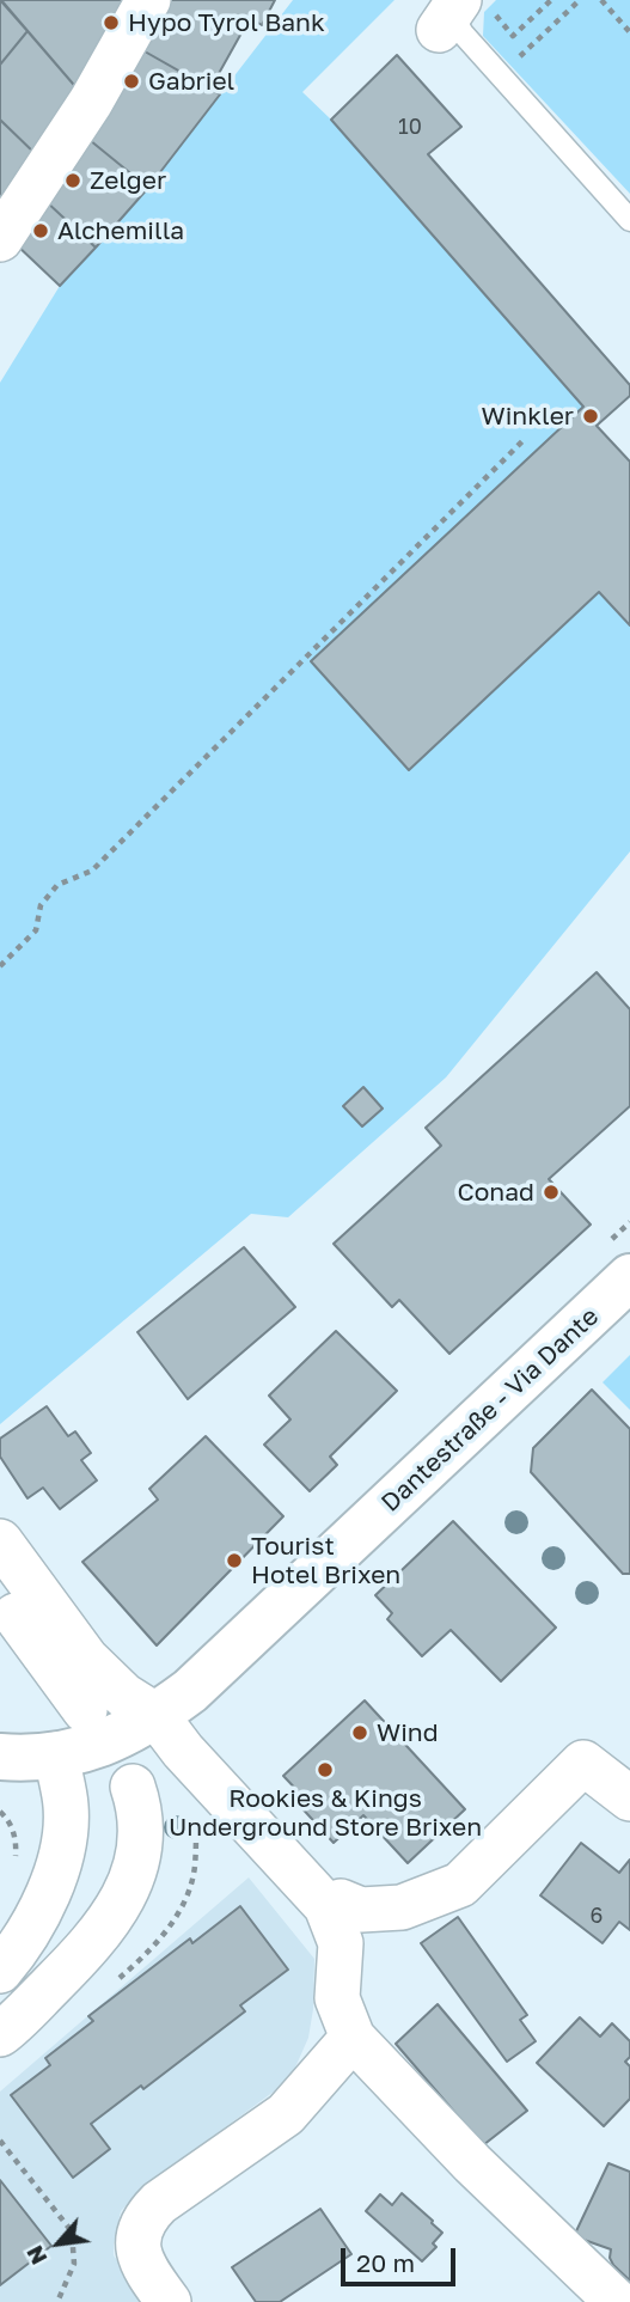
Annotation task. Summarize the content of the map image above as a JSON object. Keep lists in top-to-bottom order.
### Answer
{
  "streets": {
    "main road": ["Dantestraße - Via Dante"]
  },
  "places": [
    "Hypo Tyrol Bank",
    "Gabriel",
    "Zelger",
    "Alchemilla",
    "Winkler",
    "Conad",
    "Tourist Hotel Brixen",
    "Wind",
    "Rookies & Kings Underground Store Brixen"
  ],
  "house_numbers": ["10", "6"],
  "scale_bar": "20 m",
  "north": "bottom left"
}
